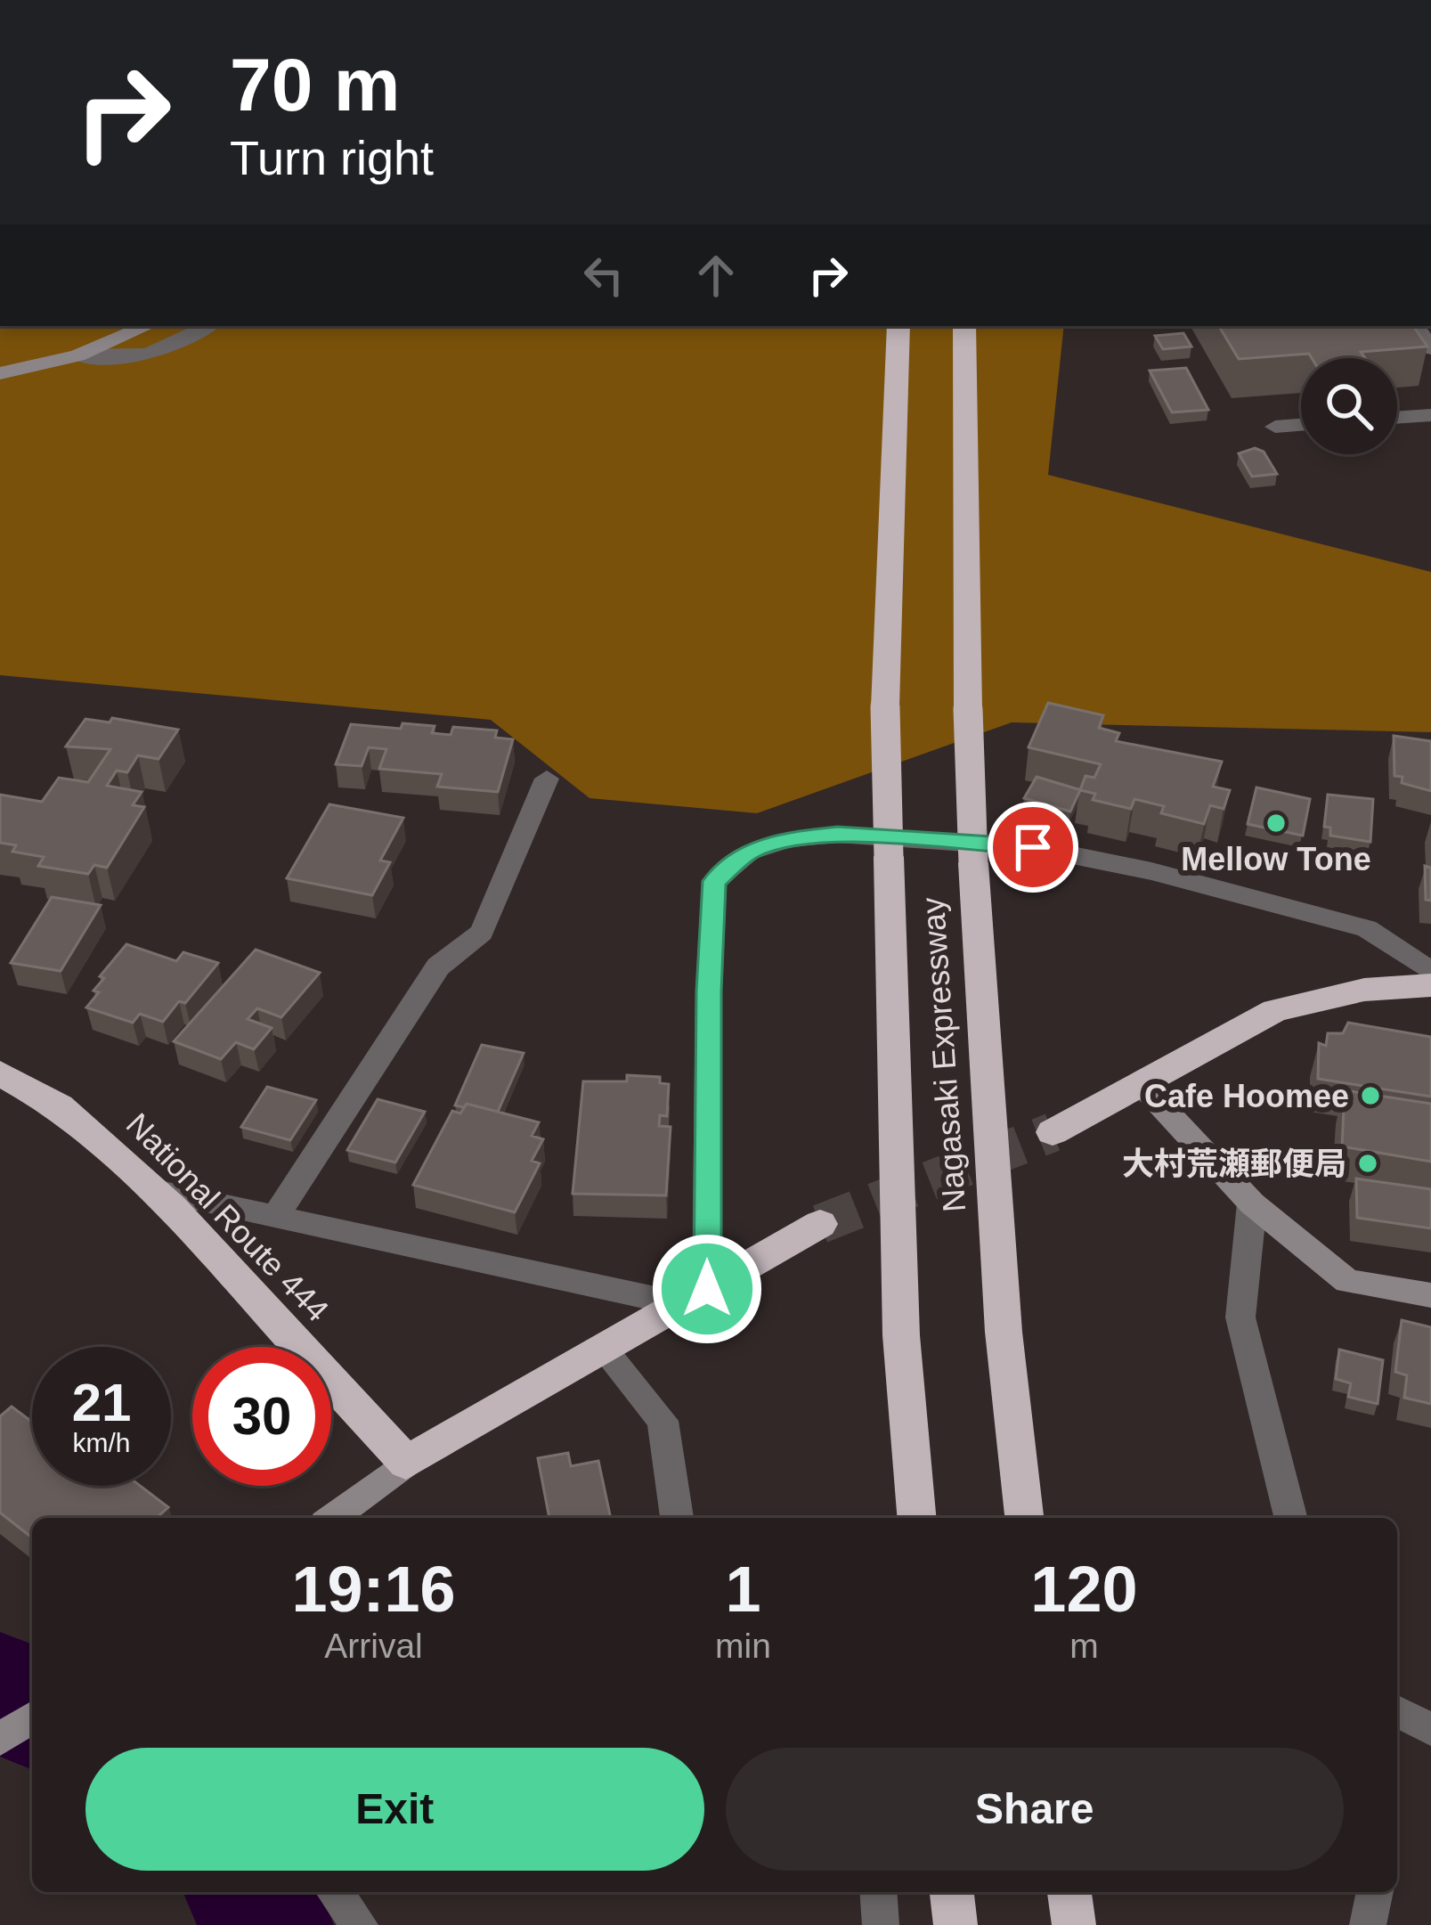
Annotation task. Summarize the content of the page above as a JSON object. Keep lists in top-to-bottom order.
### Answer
{
  "streets": {
    "highway": ["Nagasaki Expressway", "National Route 444"]
  },
  "places": ["Mellow Tone", "Cafe Hoomee", "大村荒瀬郵便局"],
  "page": {
    "turn": ["70 m", "Turn right"],
    "speed": "21 km/h",
    "limit": "30",
    "eta": [
      "19:16",
      "Arrival",
      "1",
      "min",
      "120",
      "m"
    ],
    "buttons": ["Exit", "Share"]
  }
}
